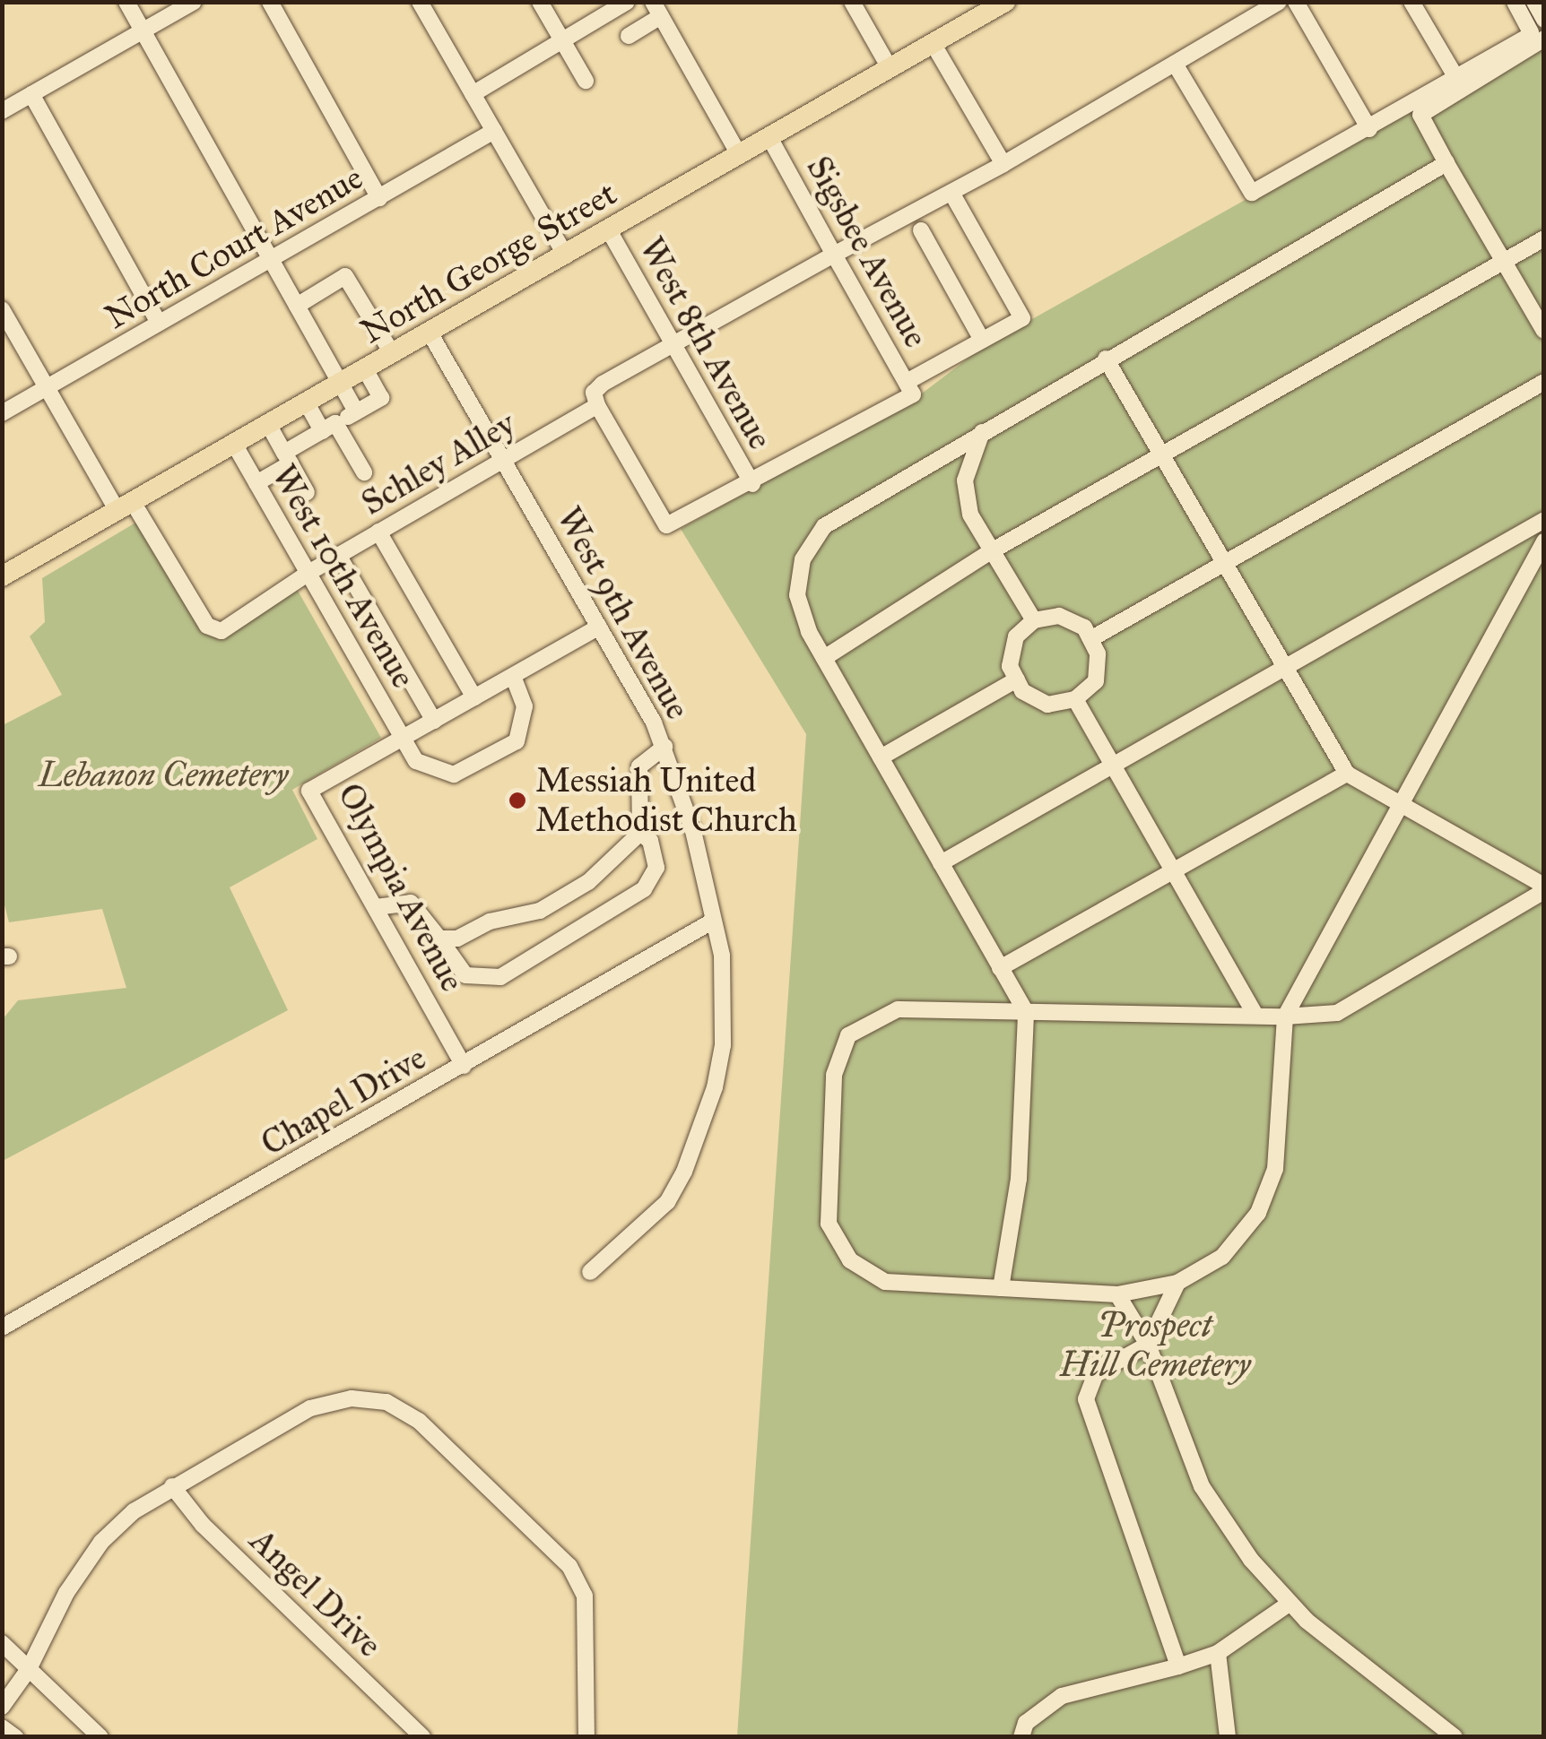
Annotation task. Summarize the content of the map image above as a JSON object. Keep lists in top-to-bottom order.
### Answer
{
  "streets": {
    "main road": ["North George Street"],
    "street": [
      "North Court Avenue",
      "Sigsbee Avenue",
      "West 8th Avenue",
      "Schley Alley",
      "West 10th Avenue",
      "West 9th Avenue",
      "Olympia Avenue",
      "Chapel Drive",
      "Angel Drive"
    ]
  },
  "crossings": [
    ["Sigsbee Avenue", "North George Street"],
    ["North George Street", "West 8th Avenue"],
    ["North George Street", "Schley Alley"],
    ["North George Street", "West 10th Avenue"],
    ["North George Street", "West 9th Avenue"],
    ["Schley Alley", "West 10th Avenue"],
    ["Schley Alley", "West 9th Avenue"],
    ["West 10th Avenue", "Olympia Avenue"],
    ["West 9th Avenue", "Olympia Avenue"],
    ["West 9th Avenue", "Chapel Drive"],
    ["Olympia Avenue", "Chapel Drive"]
  ],
  "parks": ["Lebanon Cemetery", "Prospect Hill Cemetery"],
  "places": ["Messiah United Methodist Church"]
}
